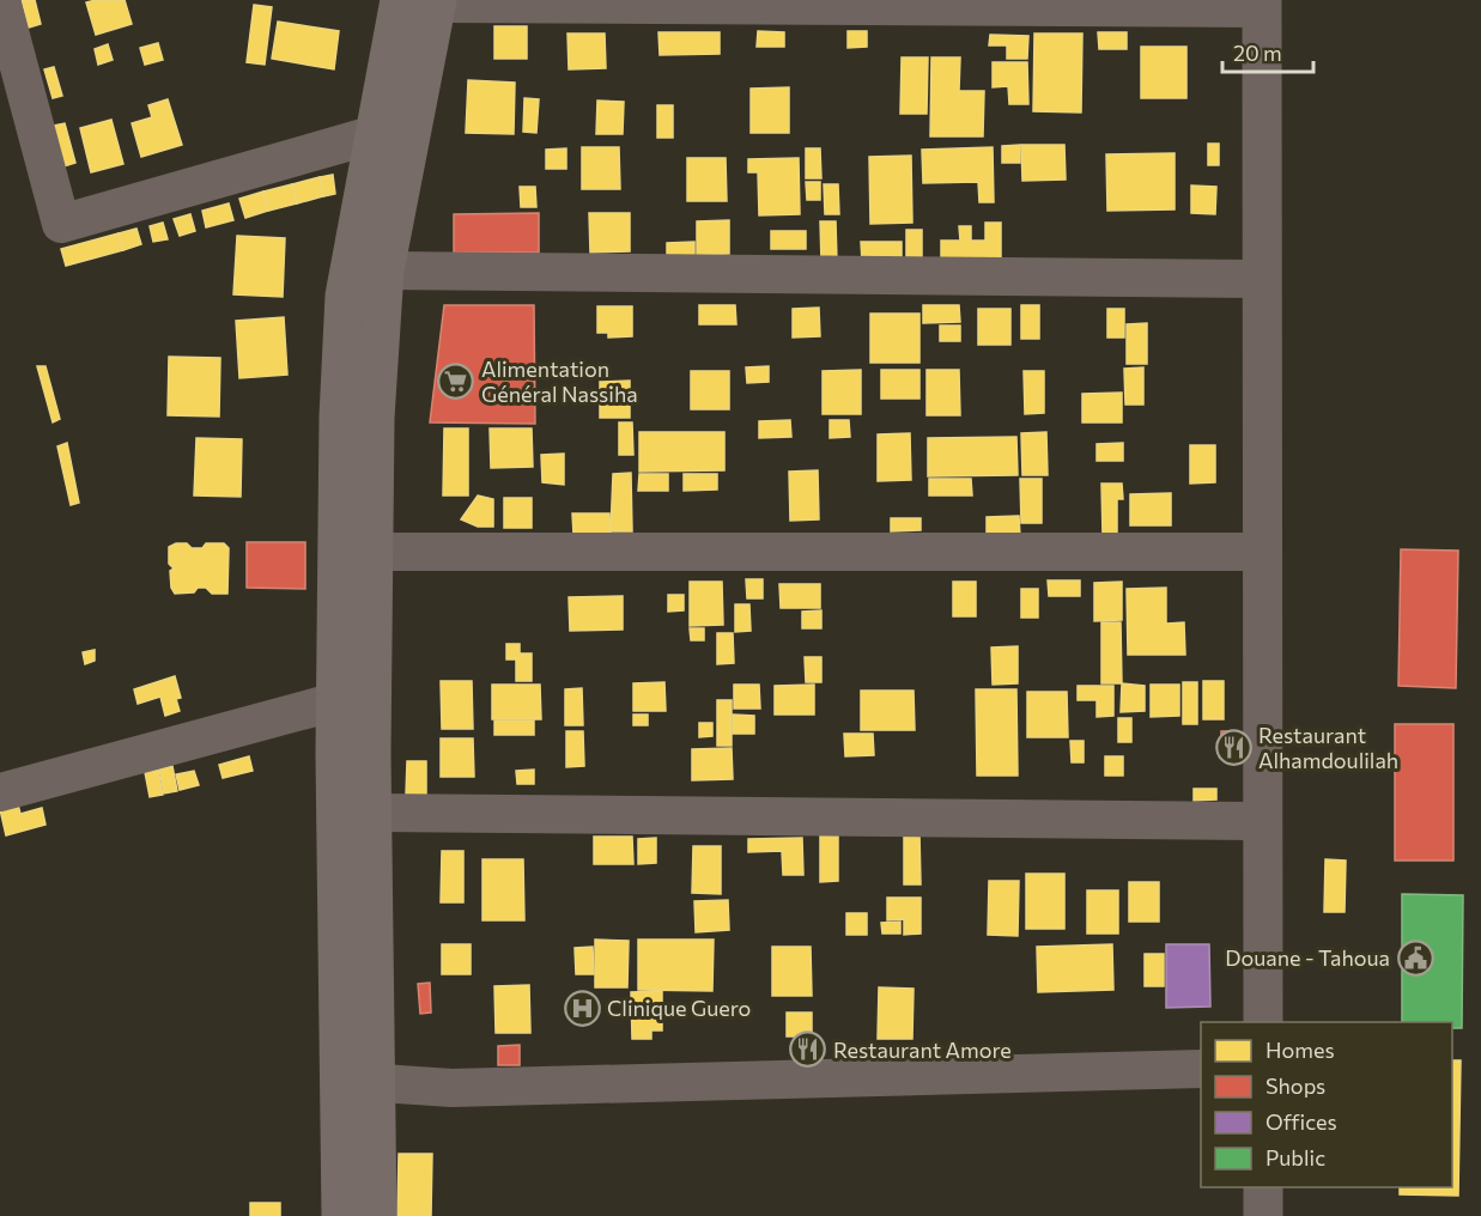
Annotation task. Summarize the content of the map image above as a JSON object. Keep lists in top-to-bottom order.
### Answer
{
  "places": {
    "supermarket": ["Alimentation Général Nassiha"],
    "restaurant": ["Restaurant Alhamdoulilah", "Restaurant Amore"],
    "public building": ["Douane - Tahoua"],
    "hospital": ["Clinique Guero"]
  },
  "legend": [
    "Homes",
    "Shops",
    "Offices",
    "Public"
  ],
  "scale_bar": "20 m"
}
